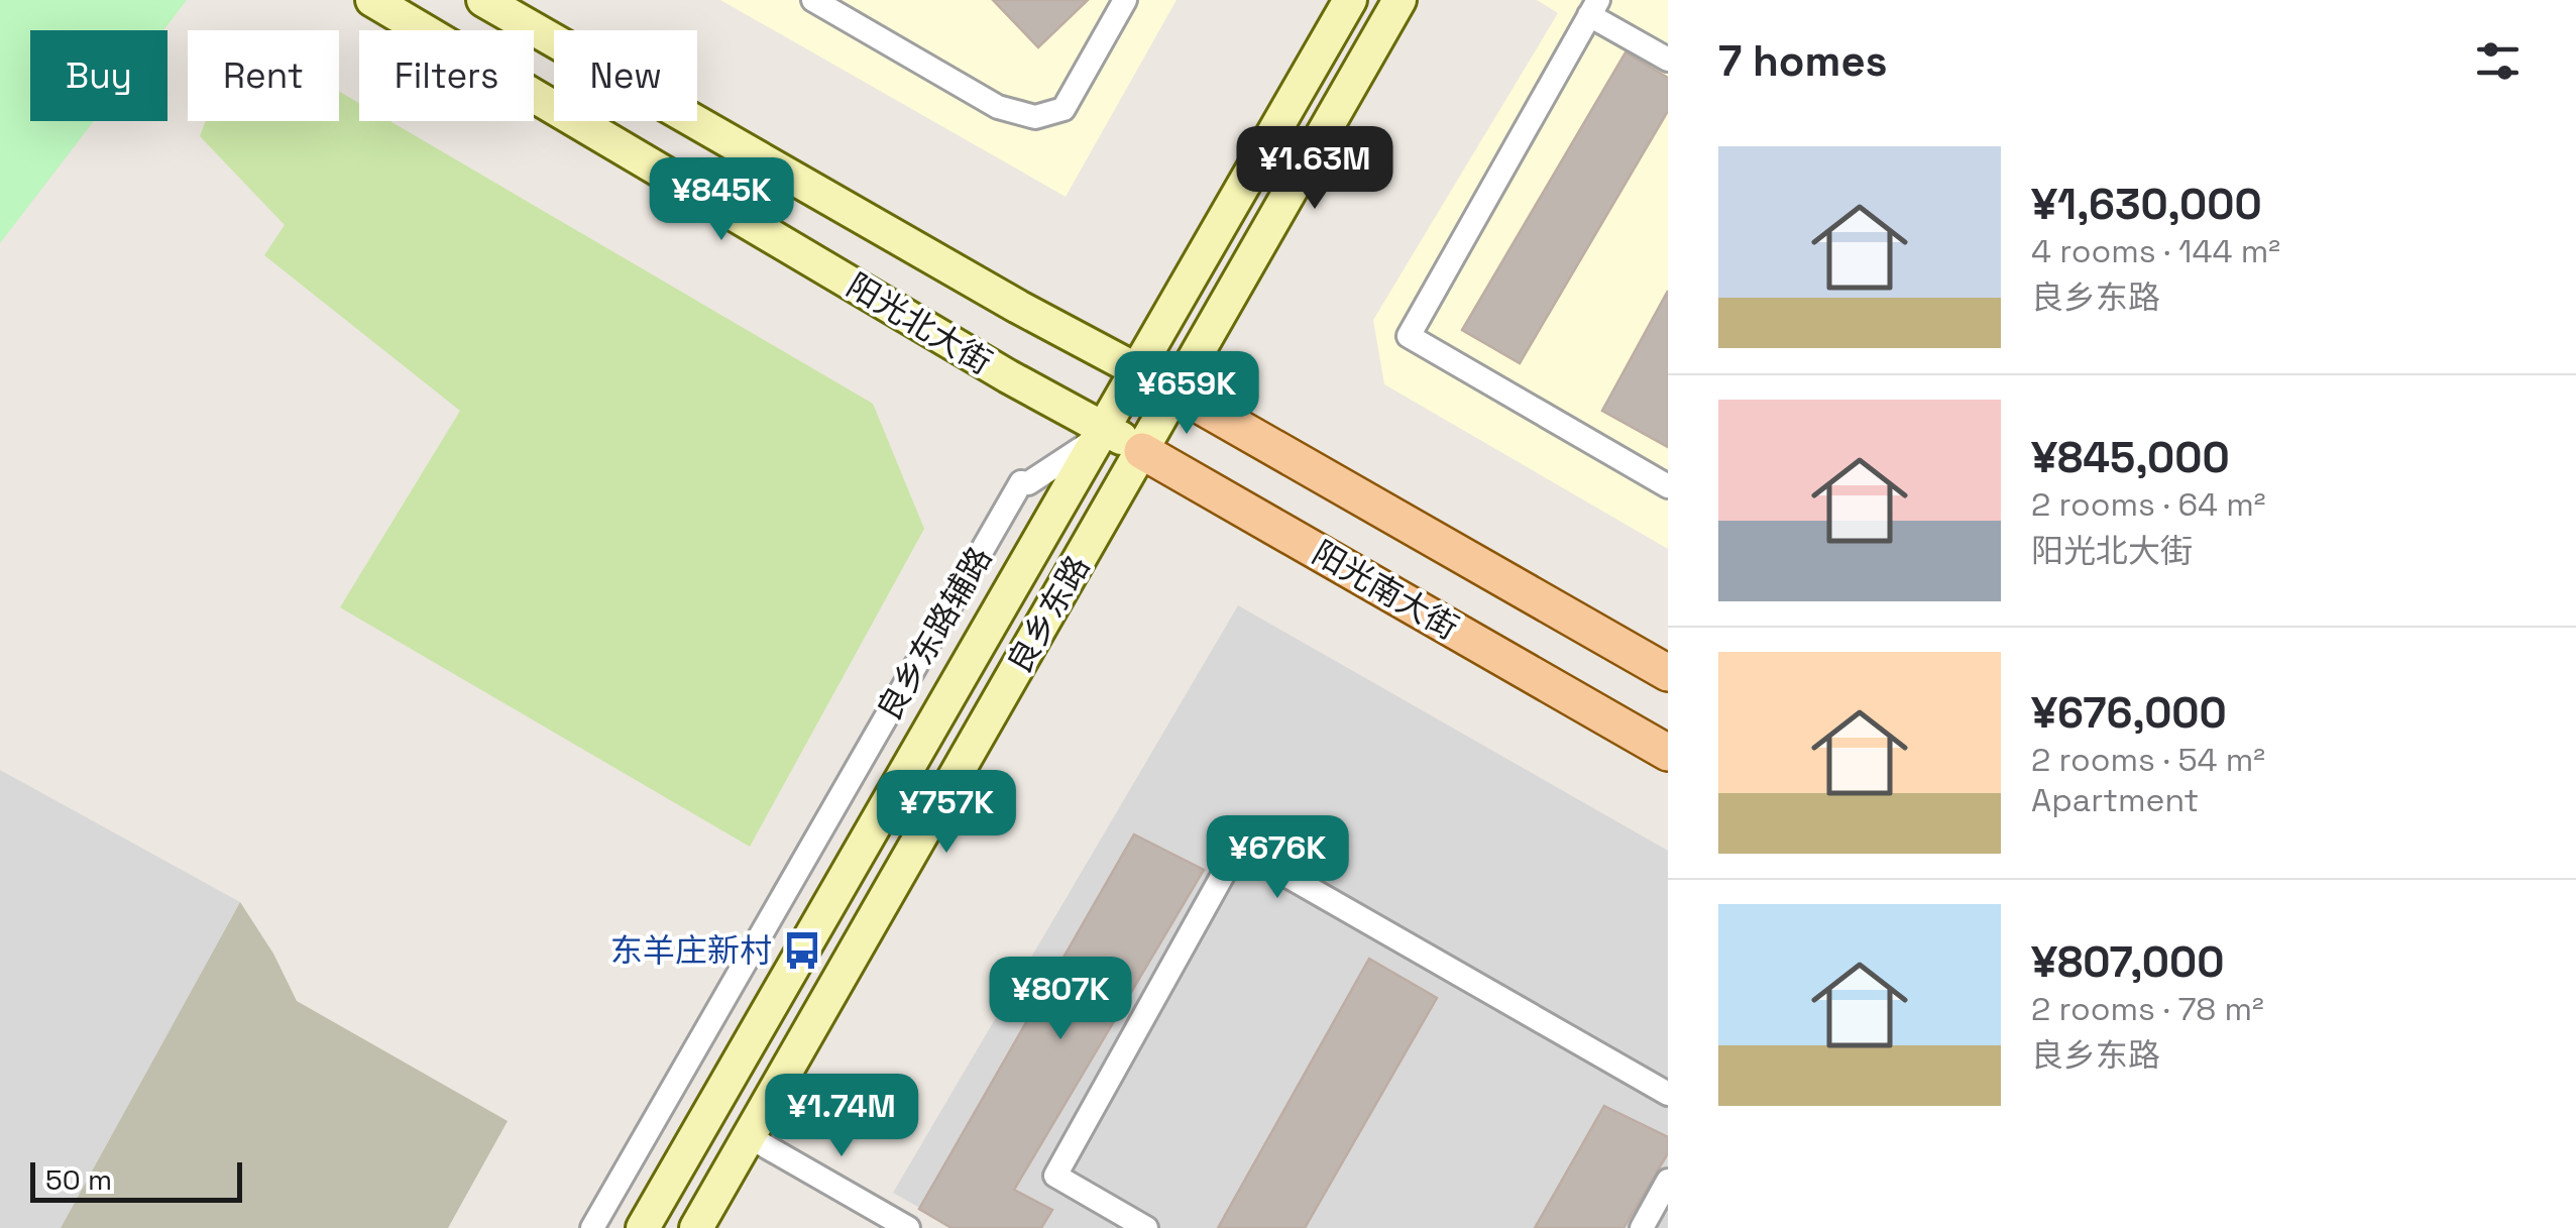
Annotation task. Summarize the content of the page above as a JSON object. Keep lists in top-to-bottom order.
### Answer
{
  "streets": {
    "main road": ["阳光北大街", "阳光南大街", "良乡东路"],
    "street": ["良乡东路辅路"]
  },
  "crossings": [
    ["阳光北大街", "阳光南大街"],
    ["阳光北大街", "良乡东路"],
    ["阳光北大街", "良乡东路辅路"],
    ["阳光南大街", "良乡东路"],
    ["阳光南大街", "良乡东路辅路"],
    ["良乡东路", "良乡东路辅路"]
  ],
  "places": {
    "bus stop": ["东羊庄新村"]
  },
  "scale_bar": "50 m",
  "page": {
    "heading": "7 homes",
    "chip": [
      "Buy",
      "Rent",
      "Filters",
      "New"
    ],
    "list": [
      {
        "name": "¥1,630,000",
        "note": "4 rooms · 144 m² · 良乡东路"
      },
      {
        "name": "¥845,000",
        "note": "2 rooms · 64 m² · 阳光北大街"
      },
      {
        "name": "¥676,000",
        "note": "2 rooms · 54 m² · Apartment"
      },
      {
        "name": "¥807,000",
        "note": "2 rooms · 78 m² · 良乡东路"
      }
    ],
    "price": [
      "¥1.63M",
      "¥845K",
      "¥659K",
      "¥757K",
      "¥676K",
      "¥807K",
      "¥1.74M"
    ],
    "scale": "50 m"
  }
}
